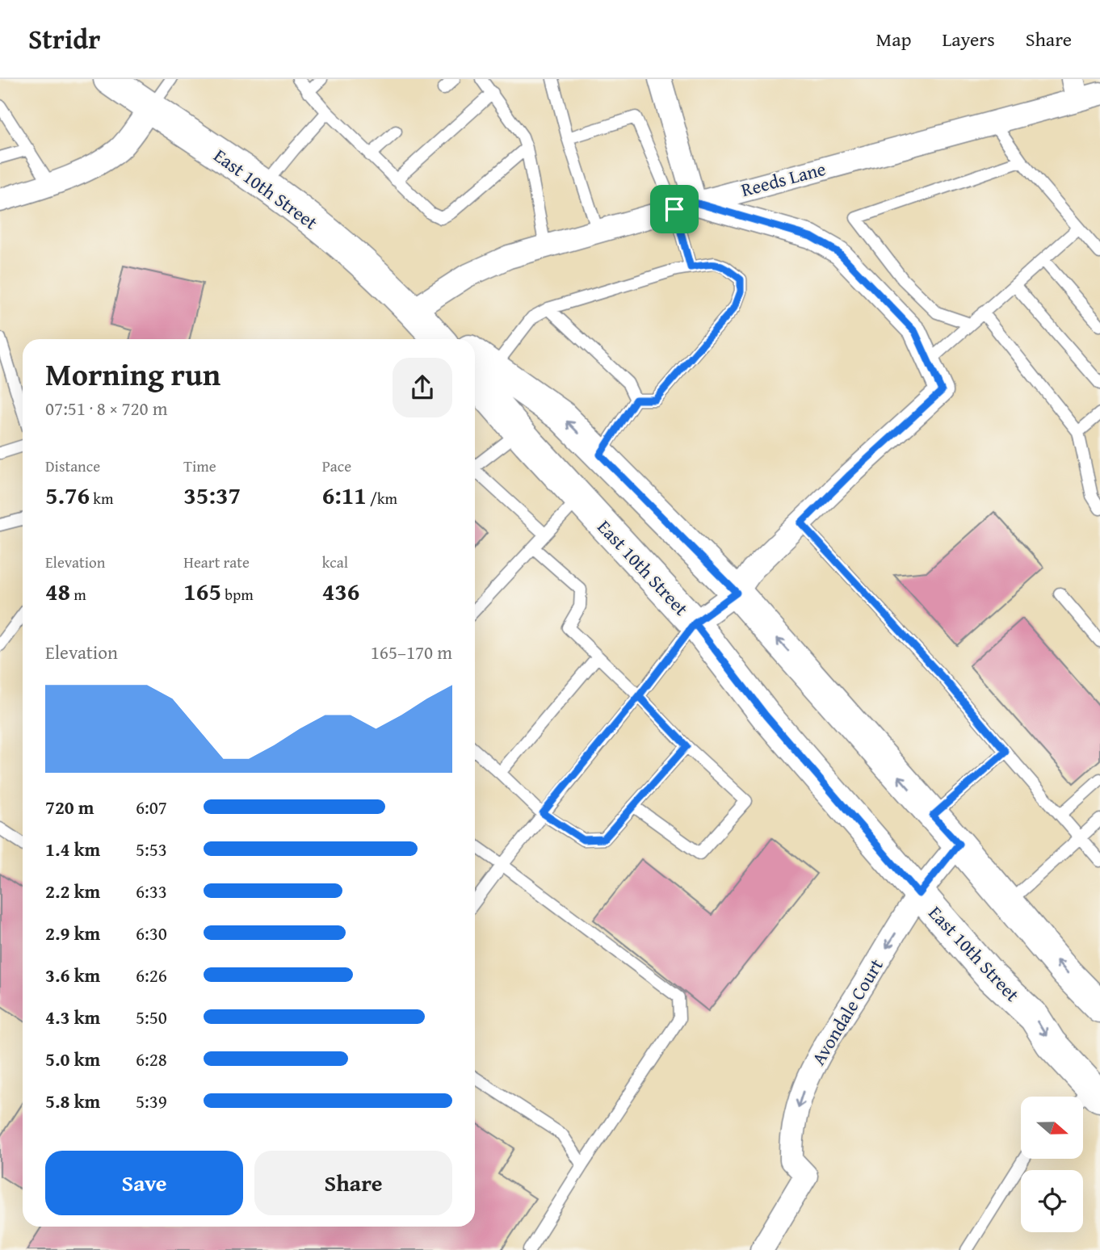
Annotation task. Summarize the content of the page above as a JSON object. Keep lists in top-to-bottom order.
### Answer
{
  "streets": {
    "main road": ["East 10th Street"],
    "street": ["Reeds Lane", "Avondale Court"]
  },
  "crossings": [
    ["Reeds Lane", "East 10th Street"],
    ["East 10th Street", "Avondale Court"]
  ],
  "one_way": ["Avondale Court"],
  "north": "right",
  "page": {
    "header": "Stridr",
    "nav": ["Map", "Layers", "Share"],
    "heading": ["Morning run", "07:51 · 8 × 720 m"],
    "stats": [
      ["Distance", "5.76 km"],
      ["Time", "35:37"],
      ["Pace", "6:11 /km"],
      ["Elevation", "48 m"],
      ["Heart rate", "165 bpm"],
      ["kcal", "436"]
    ],
    "chart": ["Elevation", "165–170 m"],
    "list": [
      {
        "name": "720 m",
        "note": "6:07"
      },
      {
        "name": "1.4 km",
        "note": "5:53"
      },
      {
        "name": "2.2 km",
        "note": "6:33"
      },
      {
        "name": "2.9 km",
        "note": "6:30"
      },
      {
        "name": "3.6 km",
        "note": "6:26"
      },
      {
        "name": "4.3 km",
        "note": "5:50"
      },
      {
        "name": "5.0 km",
        "note": "6:28"
      },
      {
        "name": "5.8 km",
        "note": "5:39"
      }
    ],
    "buttons": ["Save", "Share"]
  }
}
